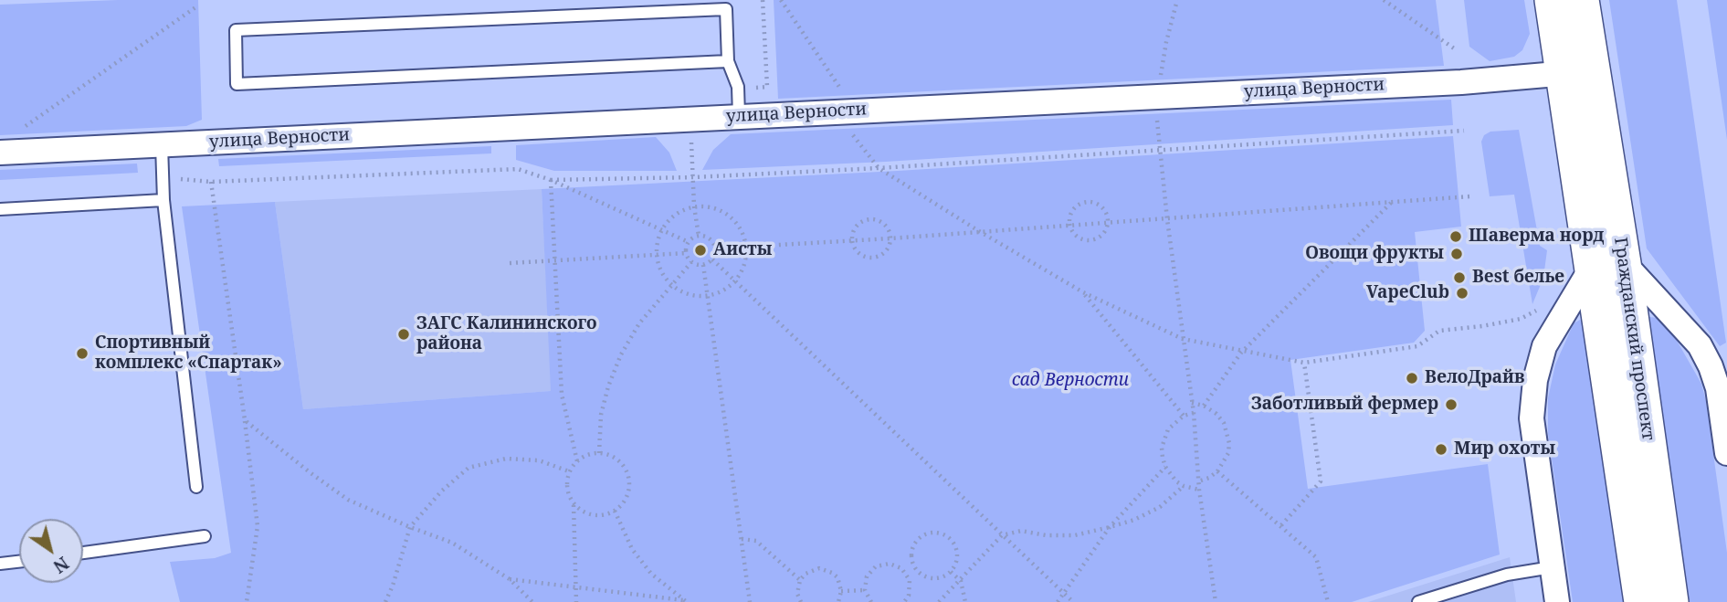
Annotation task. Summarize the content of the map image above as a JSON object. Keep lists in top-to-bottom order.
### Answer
{
  "streets": {
    "main road": ["Гражданский проспект"],
    "street": ["улица Верности"]
  },
  "crossings": [
    ["улица Верности", "Гражданский проспект"]
  ],
  "parks": ["сад Верности"],
  "places": [
    "Шаверма норд",
    "Аисты",
    "Овощи фрукты",
    "Best белье",
    "VapeClub",
    "ЗАГС Калининского района",
    "Спортивный комплекс «Спартак»",
    "ВелоДрайв",
    "Заботливый фермер",
    "Мир охоты"
  ],
  "north": "bottom right"
}
